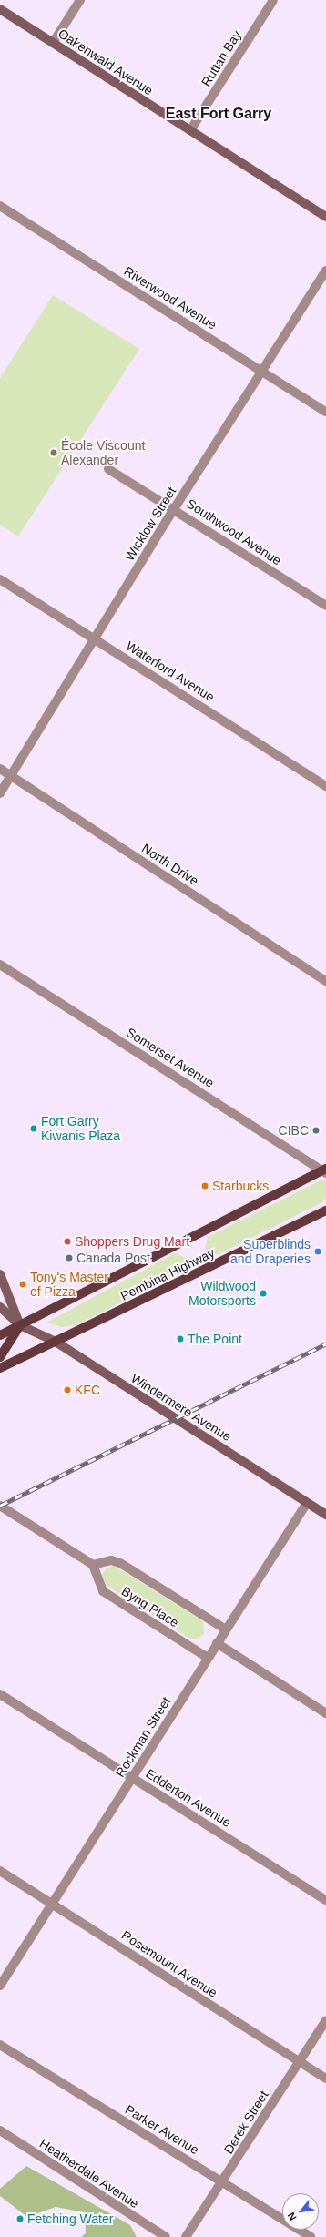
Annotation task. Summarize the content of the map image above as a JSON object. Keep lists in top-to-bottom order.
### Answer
{
  "streets": {
    "main road": ["Pembina Highway"],
    "street": [
      "Ruttan Bay",
      "Oakenwald Avenue",
      "Riverwood Avenue",
      "Wicklow Street",
      "Southwood Avenue",
      "Waterford Avenue",
      "North Drive",
      "Somerset Avenue",
      "Windermere Avenue",
      "Byng Place",
      "Rockman Street",
      "Edderton Avenue",
      "Rosemount Avenue",
      "Derek Street",
      "Parker Avenue",
      "Heatherdale Avenue"
    ]
  },
  "crossings": [
    ["Ruttan Bay", "Oakenwald Avenue"],
    ["Riverwood Avenue", "Wicklow Street"],
    ["Wicklow Street", "Southwood Avenue"],
    ["Wicklow Street", "Waterford Avenue"],
    ["Wicklow Street", "North Drive"],
    ["Somerset Avenue", "Pembina Highway"],
    ["Pembina Highway", "Windermere Avenue"],
    ["Windermere Avenue", "Rockman Street"],
    ["Byng Place", "Rockman Street"],
    ["Rockman Street", "Edderton Avenue"],
    ["Rockman Street", "Rosemount Avenue"],
    ["Rosemount Avenue", "Derek Street"],
    ["Derek Street", "Parker Avenue"]
  ],
  "districts": ["East Fort Garry"],
  "places": [
    "École Viscount Alexander",
    "Fort Garry Kiwanis Plaza",
    "CIBC",
    "Starbucks",
    "Shoppers Drug Mart",
    "Superblinds and Draperies",
    "Canada Post",
    "Tony's Master of Pizza",
    "Wildwood Motorsports",
    "The Point",
    "KFC",
    "Fetching Water"
  ],
  "north": "bottom left"
}
